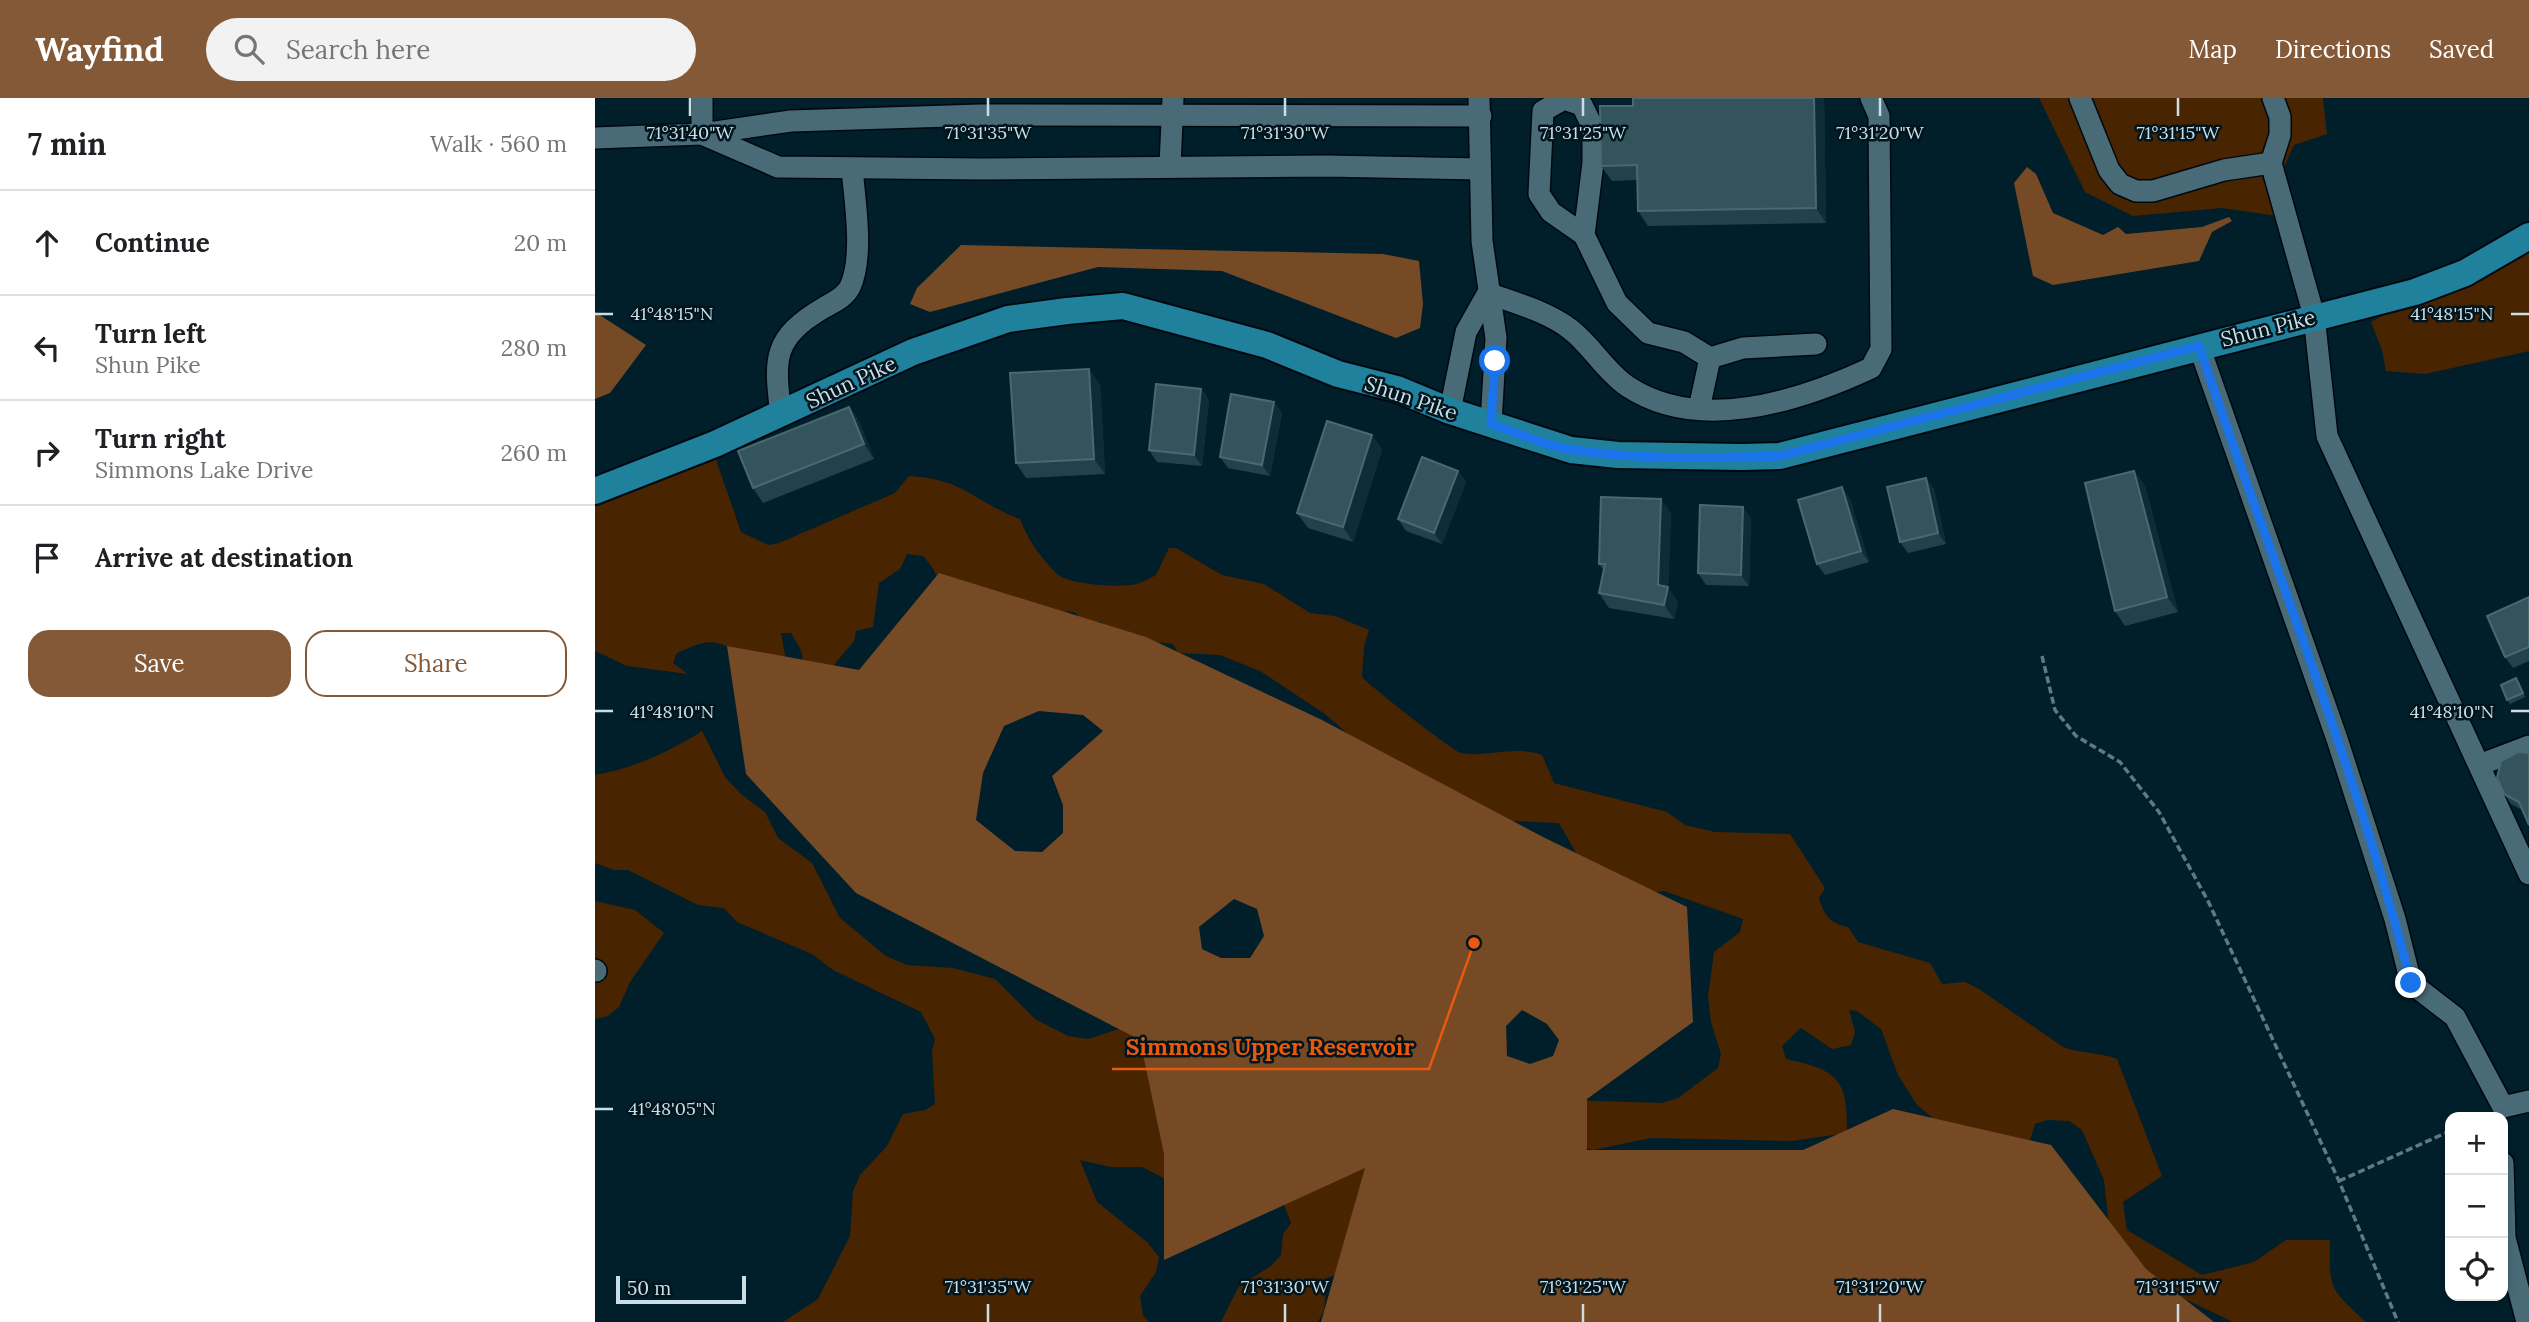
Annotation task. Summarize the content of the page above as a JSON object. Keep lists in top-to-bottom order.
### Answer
{
  "streets": {
    "main road": ["Shun Pike"]
  },
  "places": ["Simmons Upper Reservoir"],
  "scale_bar": "50 m",
  "page": {
    "header": "Wayfind",
    "search": "Search here",
    "nav": ["Map", "Directions", "Saved"],
    "heading": ["7 min", "Walk · 560 m"],
    "list": [
      ["Continue", "20 m"],
      ["Turn left", "Shun Pike", "280 m"],
      ["Turn right", "Simmons Lake Drive", "260 m"],
      "Arrive at destination"
    ],
    "buttons": ["Save", "Share"],
    "map_buttons": ["+", "−"],
    "scale": "50 m"
  },
  "coordinates": [
    "71°31'40\"W",
    "71°31'35\"W",
    "71°31'30\"W",
    "71°31'25\"W",
    "71°31'20\"W",
    "71°31'15\"W",
    "41°48'15\"N",
    "41°48'10\"N",
    "41°48'05\"N"
  ]
}
